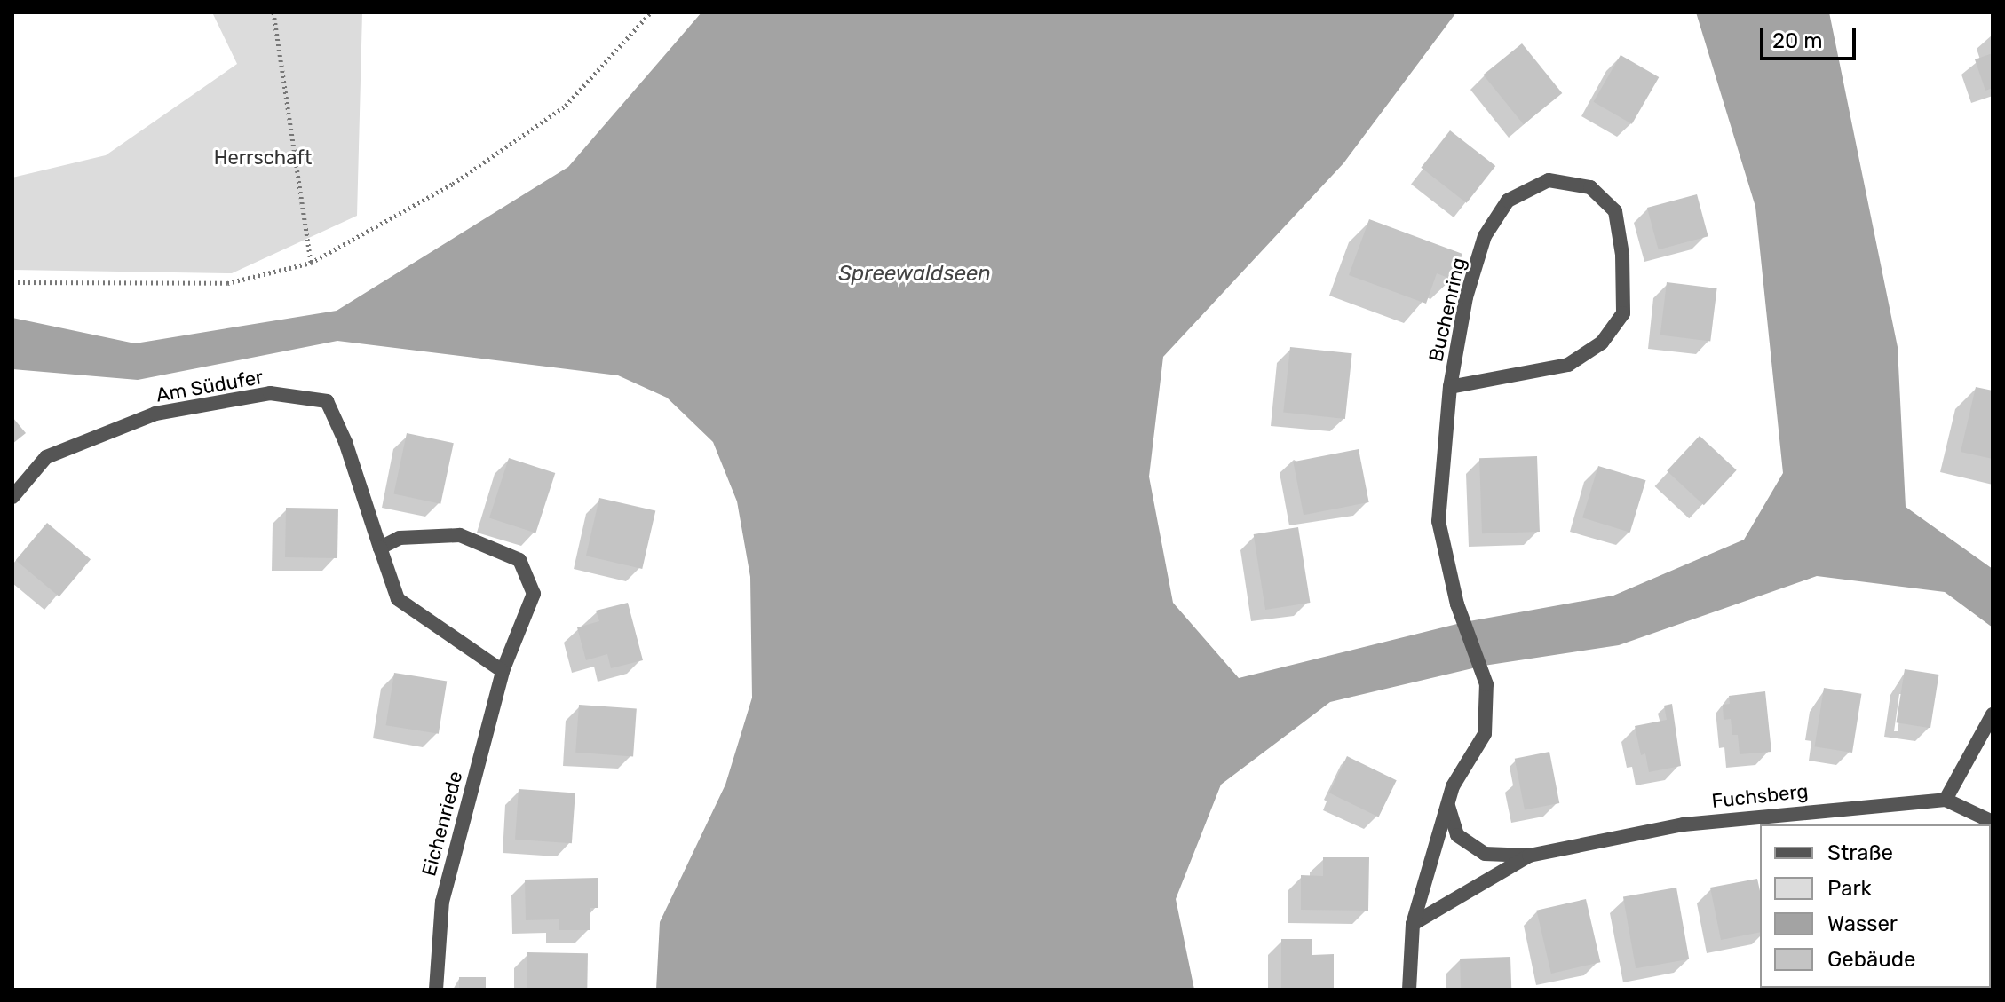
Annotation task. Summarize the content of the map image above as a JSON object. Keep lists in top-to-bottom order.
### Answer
{
  "streets": {
    "street": [
      "Buchenring",
      "Am Südufer",
      "Fuchsberg",
      "Eichenriede"
    ]
  },
  "crossings": [
    ["Buchenring", "Fuchsberg"],
    ["Am Südufer", "Eichenriede"]
  ],
  "water": ["Spreewaldseen"],
  "parks": ["Herrschaft"],
  "legend": [
    "Straße",
    "Park",
    "Wasser",
    "Gebäude"
  ],
  "scale_bar": "20 m"
}
